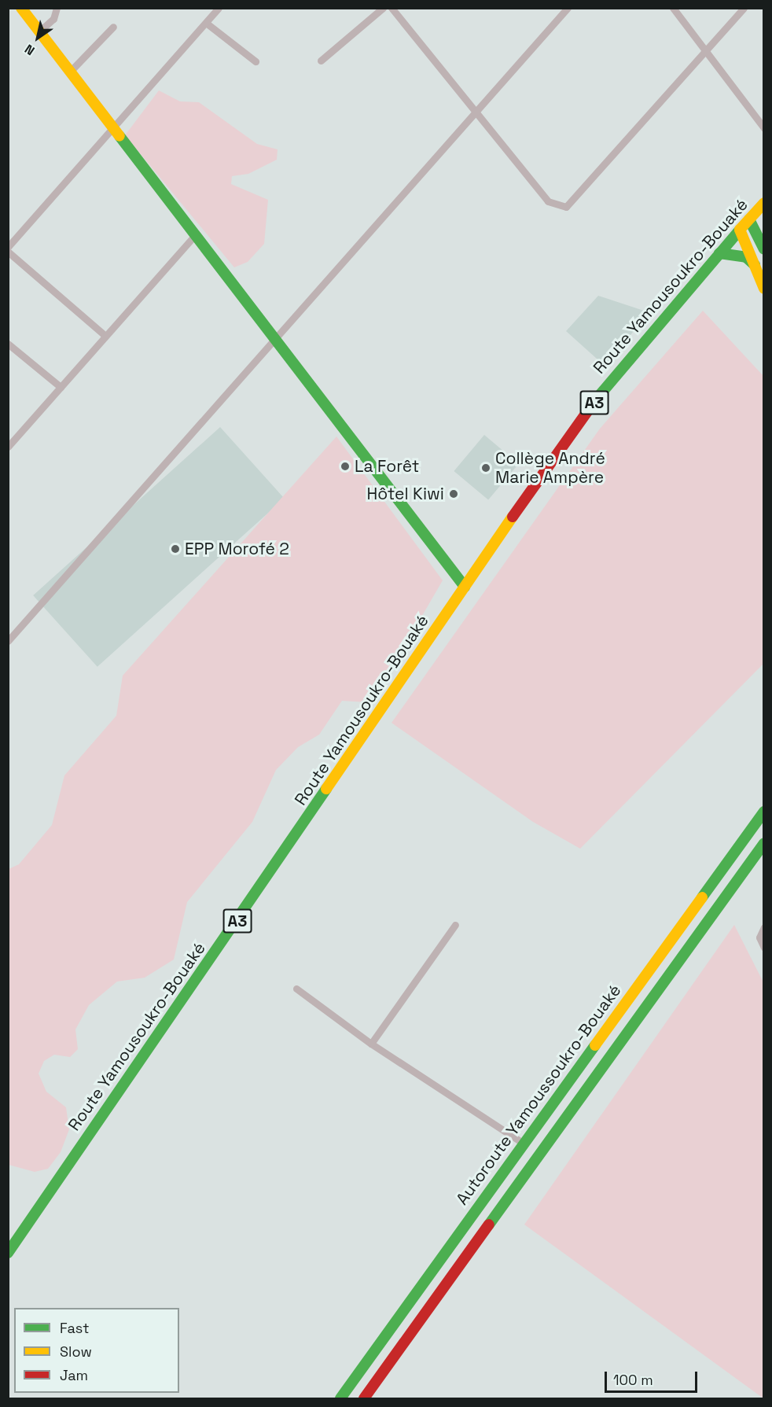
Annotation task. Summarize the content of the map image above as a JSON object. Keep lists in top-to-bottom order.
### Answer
{
  "streets": {
    "main road": ["Route Yamousoukro-Bouaké", "A3", "Autoroute Yamoussoukro-Bouaké"]
  },
  "places": [
    "La Forêt",
    "Collège André Marie Ampère",
    "Hôtel Kiwi",
    "EPP Morofé 2"
  ],
  "legend": ["Fast", "Slow", "Jam"],
  "scale_bar": "100 m",
  "north": "bottom left"
}
